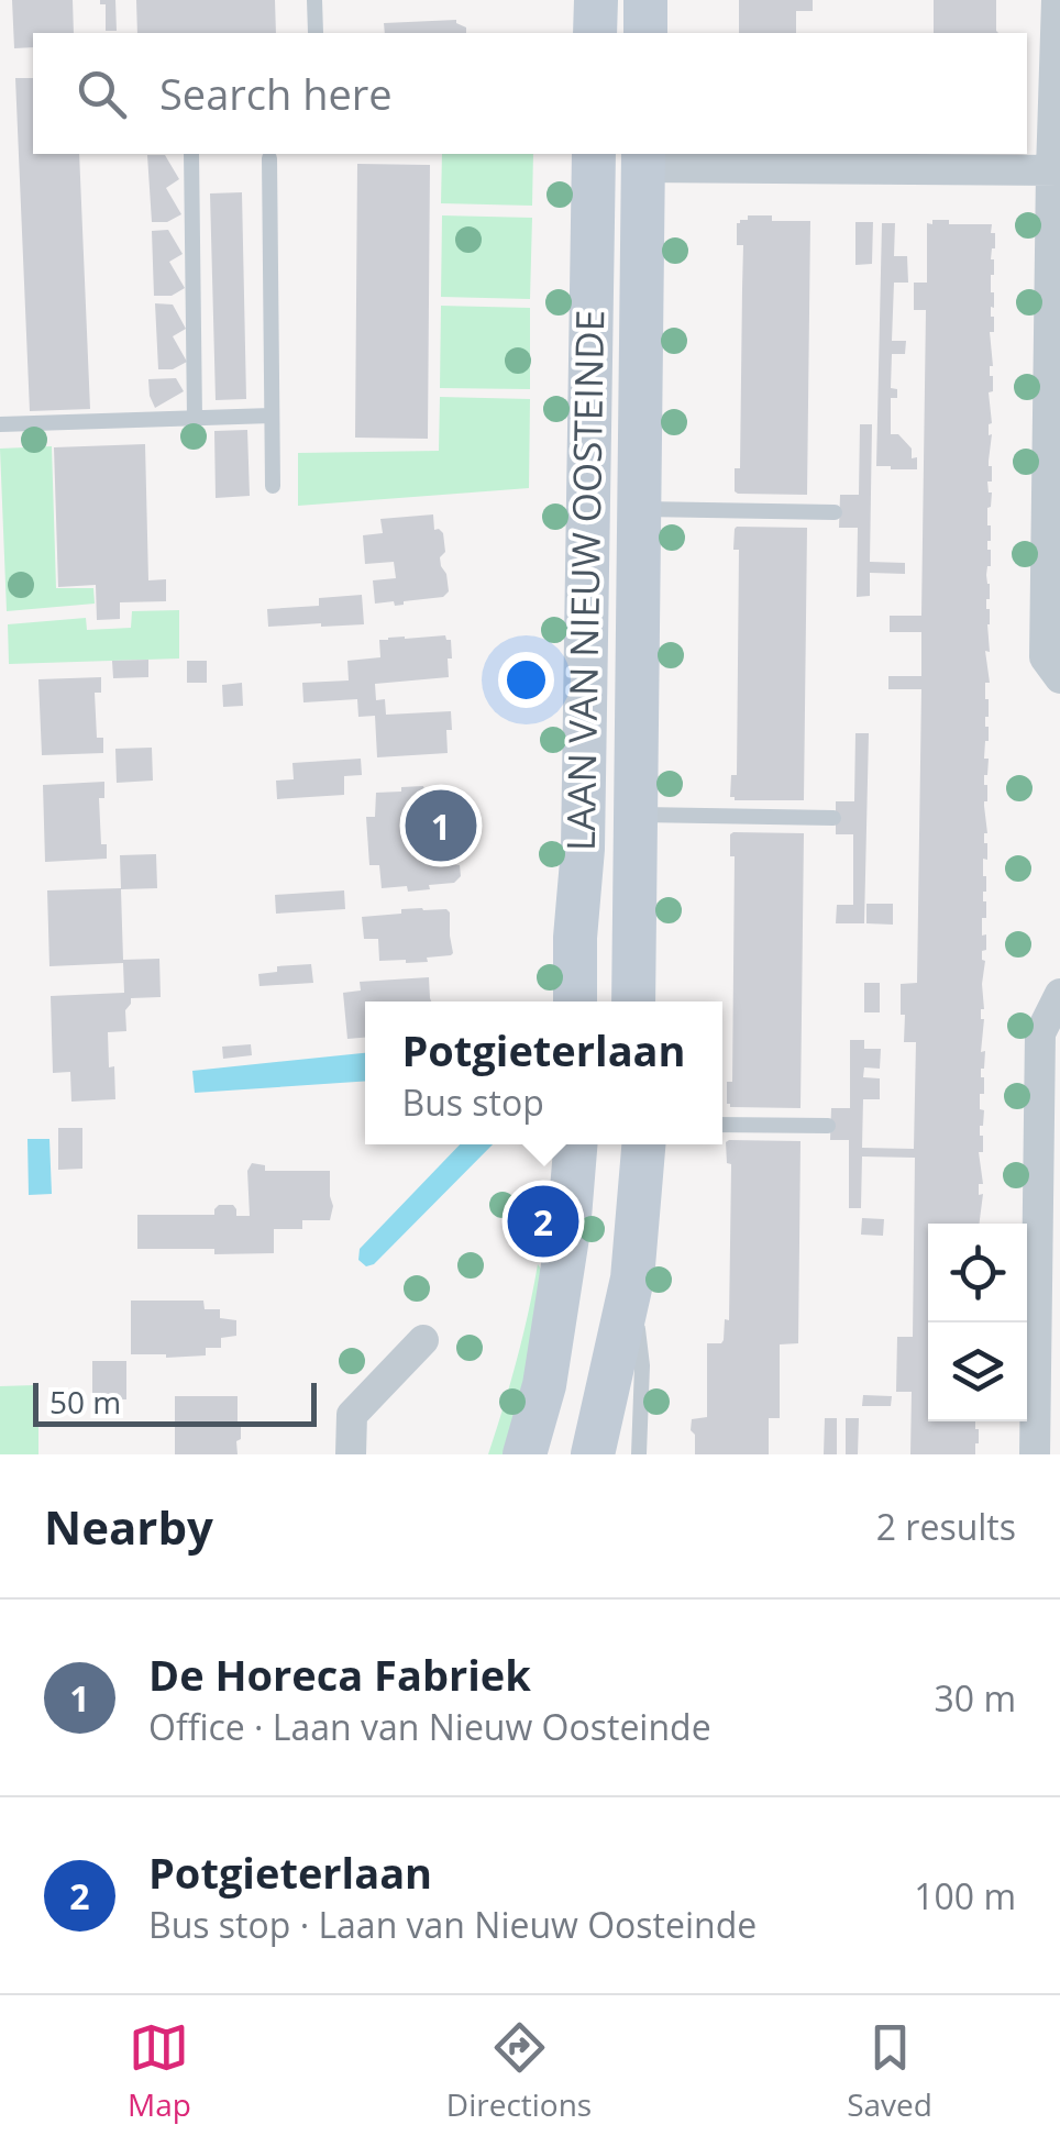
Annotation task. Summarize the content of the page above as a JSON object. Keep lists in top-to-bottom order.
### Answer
{
  "streets": {
    "main road": ["LAAN VAN NIEUW OOSTEINDE"]
  },
  "scale_bar": "50 m",
  "page": {
    "search": "Search here",
    "pins": ["1", "2"],
    "popup": ["Potgieterlaan", "Bus stop"],
    "scale": "50 m",
    "heading": ["Nearby", "2 results"],
    "list": [
      {
        "mark": "1",
        "name": "De Horeca Fabriek",
        "note": "Office · Laan van Nieuw Oosteinde",
        "value": "30 m"
      },
      {
        "mark": "2",
        "name": "Potgieterlaan",
        "note": "Bus stop · Laan van Nieuw Oosteinde",
        "value": "100 m"
      }
    ],
    "nav": ["Map", "Directions", "Saved"]
  }
}
